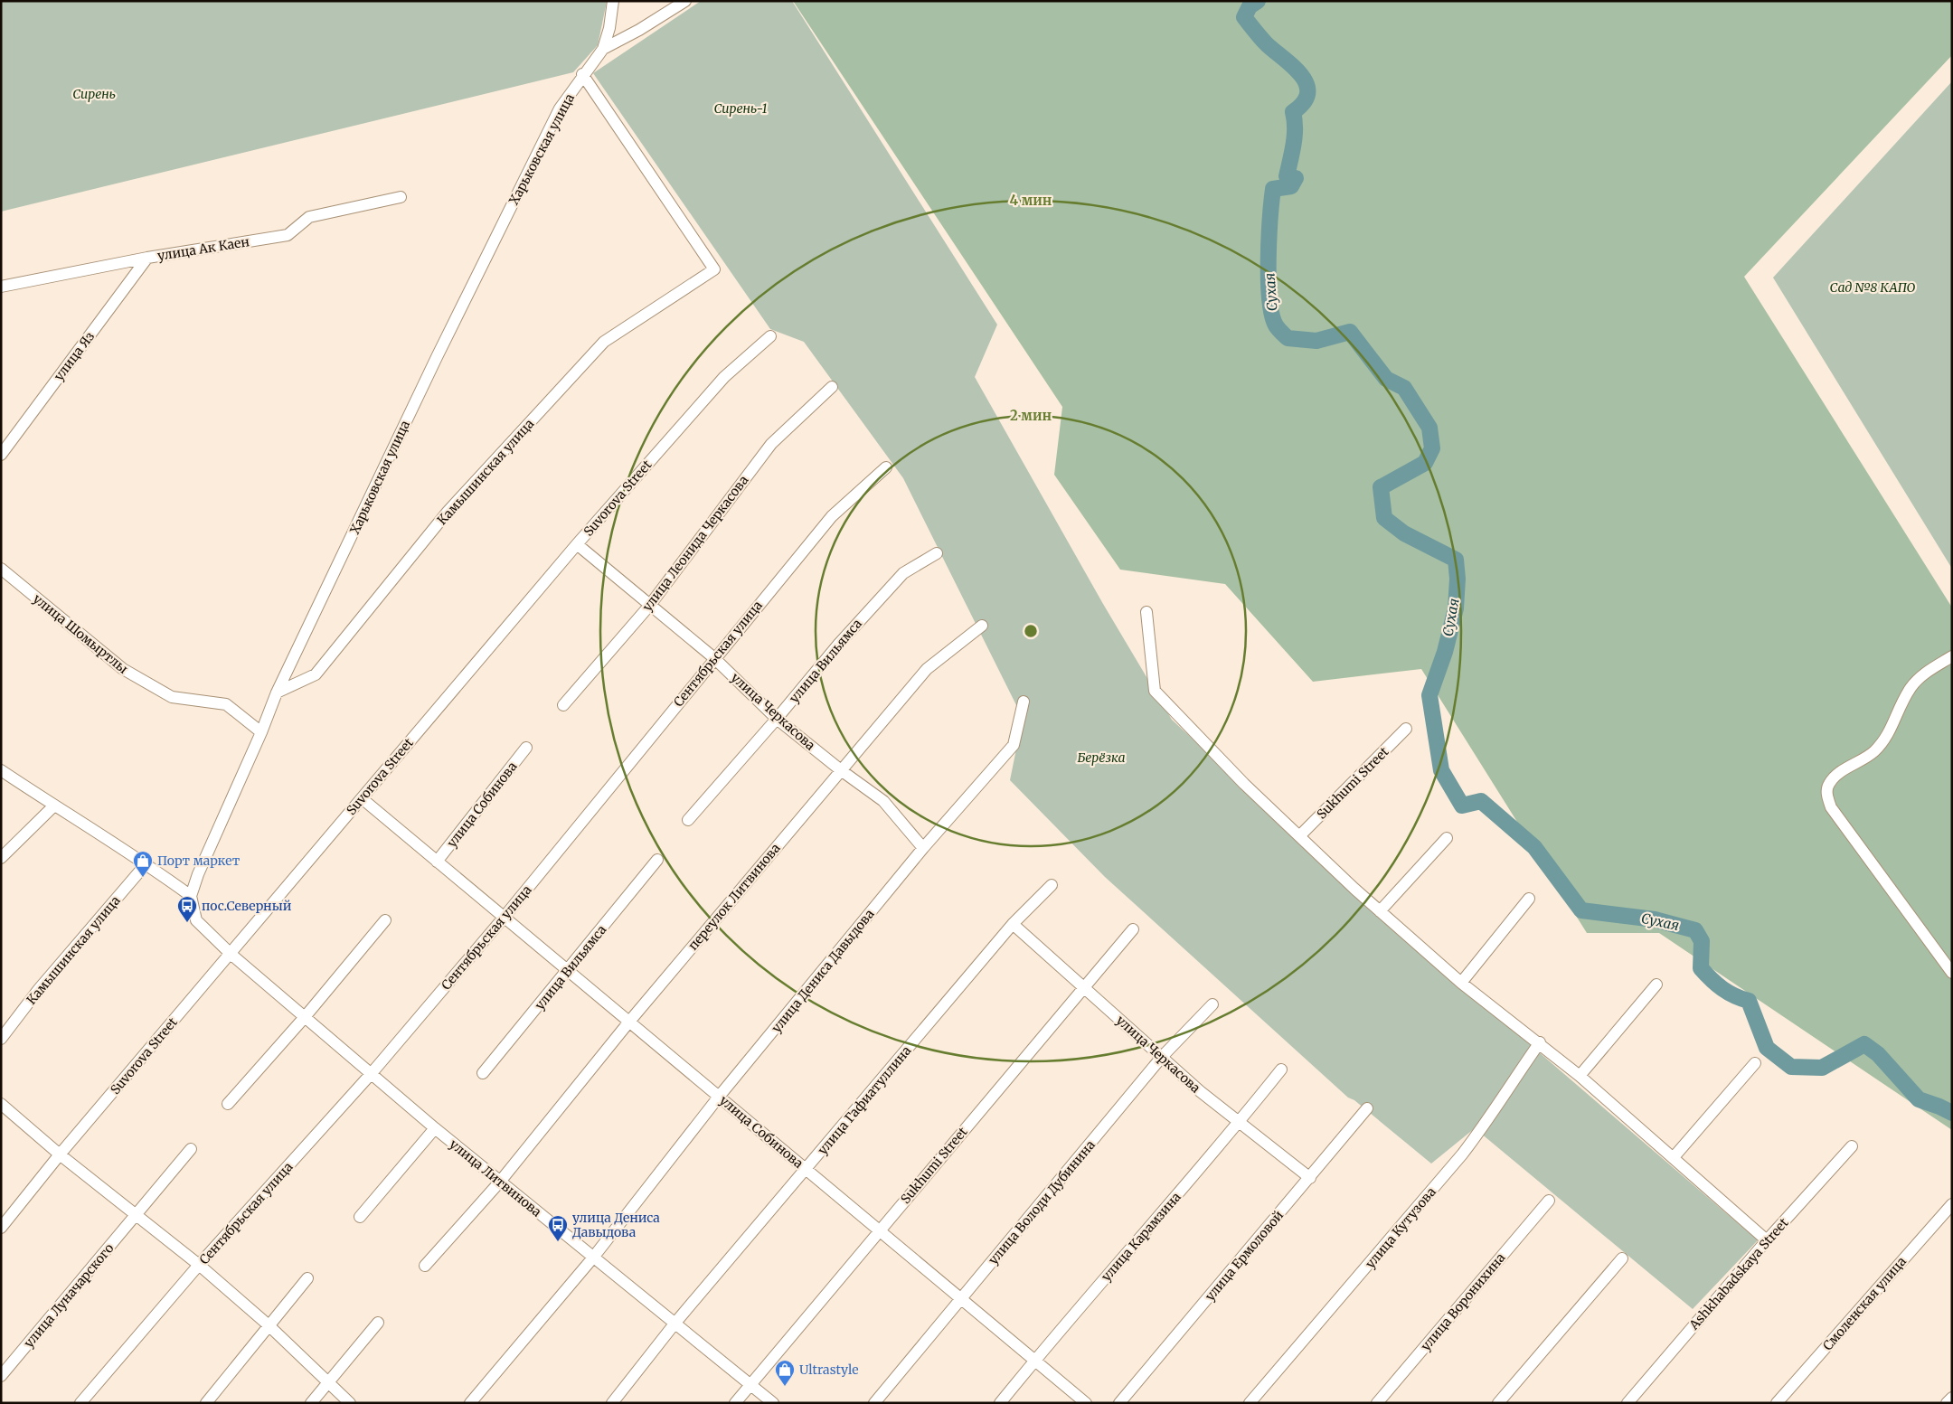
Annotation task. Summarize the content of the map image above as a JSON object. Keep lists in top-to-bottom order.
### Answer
{
  "streets": {
    "street": [
      "Харьковская улица",
      "улица Ак Каен",
      "улица Яз",
      "Камышинская улица",
      "Suvorova Street",
      "улица Леонида Черкасова",
      "улица Шомыртлы",
      "Сентябрьская улица",
      "улица Вильямса",
      "улица Черкасова",
      "Sukhumi Street",
      "улица Собинова",
      "переулок Литвинова",
      "улица Дениса Давыдова",
      "улица Гафиатуллина",
      "улица Литвинова",
      "улица Володи Дубинина",
      "улица Кутузова",
      "улица Карамзина",
      "улица Ермоловой",
      "Ashkhabadskaya Street",
      "улица Луначарского",
      "улица Воронихина",
      "Смоленская улица"
    ]
  },
  "crossings": [
    ["Харьковская улица", "Камышинская улица"],
    ["Харьковская улица", "улица Шомыртлы"],
    ["Харьковская улица", "улица Литвинова"],
    ["улица Ак Каен", "улица Яз"],
    ["Suvorova Street", "улица Черкасова"],
    ["Suvorova Street", "улица Собинова"],
    ["Suvorova Street", "улица Литвинова"],
    ["улица Леонида Черкасова", "улица Черкасова"],
    ["Сентябрьская улица", "улица Черкасова"],
    ["Сентябрьская улица", "улица Собинова"],
    ["Сентябрьская улица", "улица Литвинова"],
    ["улица Вильямса", "улица Черкасова"],
    ["улица Вильямса", "улица Собинова"],
    ["улица Черкасова", "Sukhumi Street"],
    ["улица Черкасова", "переулок Литвинова"],
    ["улица Черкасова", "улица Дениса Давыдова"],
    ["улица Черкасова", "улица Гафиатуллина"],
    ["улица Черкасова", "улица Володи Дубинина"],
    ["улица Черкасова", "улица Карамзина"],
    ["улица Черкасова", "улица Ермоловой"],
    ["Sukhumi Street", "улица Собинова"],
    ["Sukhumi Street", "улица Литвинова"],
    ["улица Собинова", "переулок Литвинова"],
    ["улица Собинова", "улица Дениса Давыдова"],
    ["улица Собинова", "улица Гафиатуллина"],
    ["улица Собинова", "улица Володи Дубинина"],
    ["улица Собинова", "улица Карамзина"],
    ["переулок Литвинова", "улица Литвинова"],
    ["улица Дениса Давыдова", "улица Литвинова"],
    ["улица Гафиатуллина", "улица Литвинова"]
  ],
  "water": ["Сухая"],
  "parks": [
    "Сирень",
    "Сирень-1",
    "Сад №8 КАПО",
    "Берёзка"
  ],
  "places": {
    "shop": ["Порт маркет", "Ultrastyle"],
    "bus stop": ["пос.Северный", "улица Дениса Давыдова"]
  },
  "rings": ["4 мин", "2 мин"]
}
